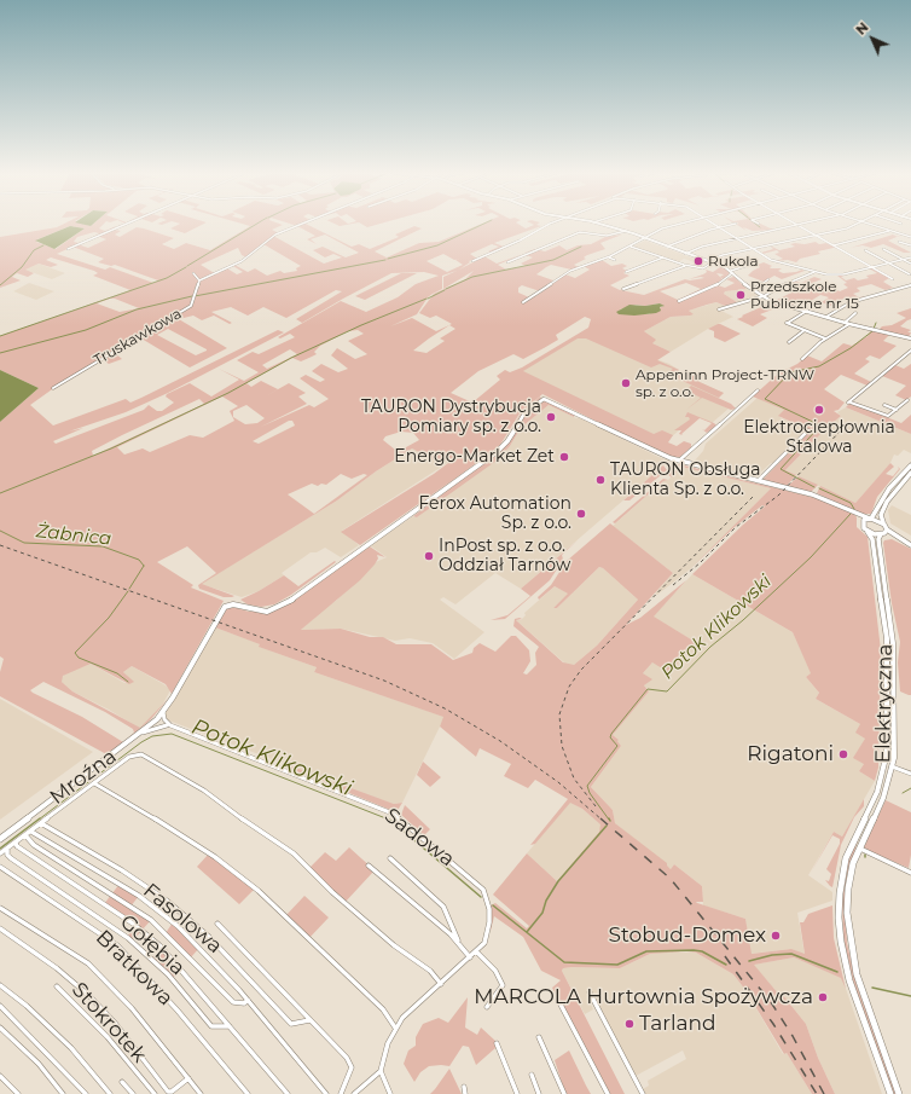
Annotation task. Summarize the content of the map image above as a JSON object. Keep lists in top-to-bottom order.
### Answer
{
  "streets": {
    "main road": ["Elektryczna", "Mroźna"],
    "street": [
      "Truskawkowa",
      "Sadowa",
      "Fasolowa",
      "Gołębia",
      "Bratkowa",
      "Stokrotek"
    ]
  },
  "crossings": [
    ["Mroźna", "Sadowa"]
  ],
  "water": ["Żabnica", "Potok Klikowski"],
  "places": [
    "Rukola",
    "Przedszkole Publiczne nr 15",
    "Appeninn Project-TRNW sp. z o.o.",
    "Elektrociepłownia Stalowa",
    "TAURON Dystrybucja Pomiary sp. z o.o.",
    "Energo-Market Zet",
    "TAURON Obsługa Klienta Sp. z o.o.",
    "Ferox Automation Sp. z o.o.",
    "InPost sp. z o.o. Oddział Tarnów",
    "Rigatoni",
    "Stobud-Domex",
    "MARCOLA Hurtownia Spożywcza",
    "Tarland"
  ],
  "north": "top left"
}
